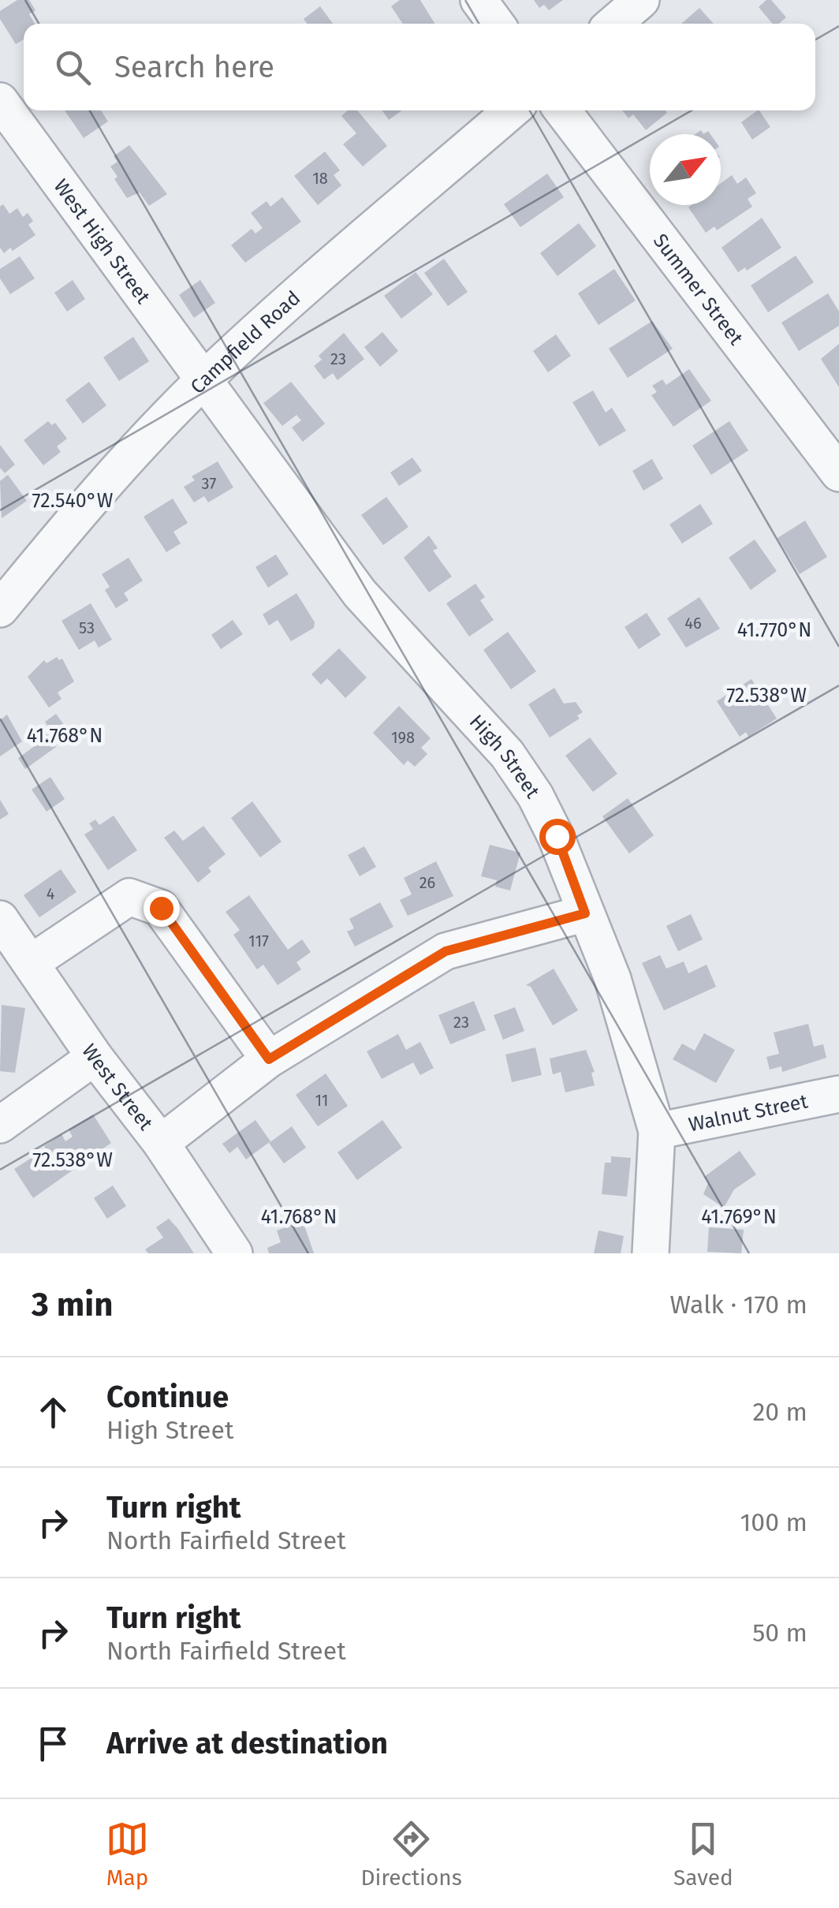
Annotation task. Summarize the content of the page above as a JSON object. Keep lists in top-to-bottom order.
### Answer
{
  "streets": {
    "street": [
      "West High Street",
      "Summer Street",
      "Campfield Road",
      "High Street",
      "West Street",
      "Walnut Street"
    ]
  },
  "crossings": [
    ["West High Street", "Campfield Road"],
    ["West High Street", "High Street"],
    ["Campfield Road", "High Street"],
    ["High Street", "Walnut Street"]
  ],
  "house_numbers": [
    "18",
    "23",
    "37",
    "46",
    "53",
    "198",
    "26",
    "4",
    "117",
    "23",
    "11"
  ],
  "north": "top right",
  "page": {
    "search": "Search here",
    "heading": ["3 min", "Walk · 170 m"],
    "list": [
      ["Continue", "High Street", "20 m"],
      ["Turn right", "North Fairfield Street", "100 m"],
      ["Turn right", "North Fairfield Street", "50 m"],
      "Arrive at destination"
    ],
    "nav": ["Map", "Directions", "Saved"]
  },
  "coordinates": [
    "72.540°W",
    "41.770°N",
    "72.538°W",
    "41.768°N",
    "41.769°N"
  ]
}
